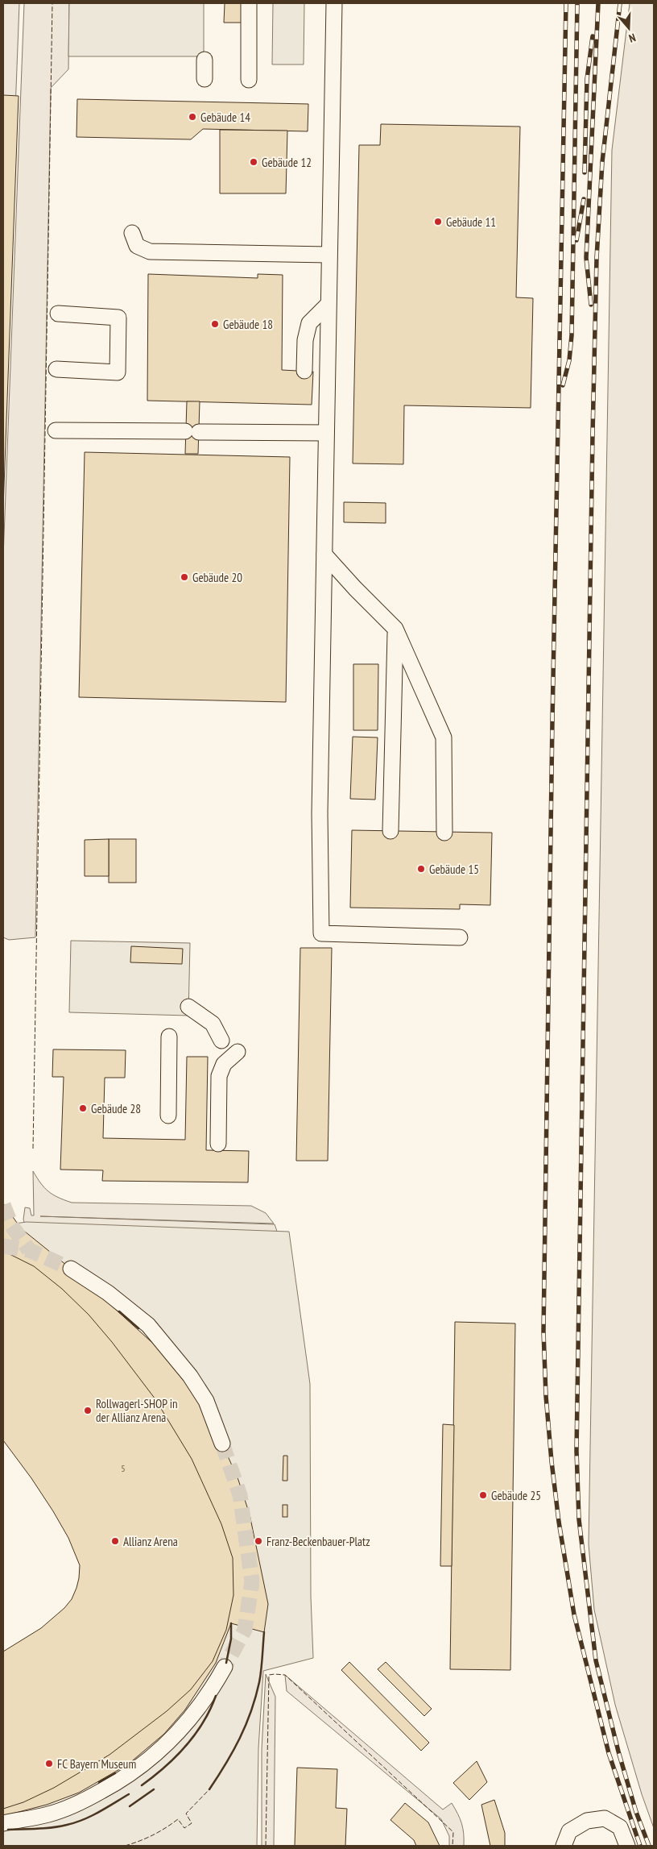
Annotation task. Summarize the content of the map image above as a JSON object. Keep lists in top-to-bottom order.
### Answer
{
  "places": [
    "Gebäude 14",
    "Gebäude 12",
    "Gebäude 11",
    "Gebäude 18",
    "Gebäude 20",
    "Gebäude 15",
    "Gebäude 28",
    "Rollwagerl-SHOP in der Allianz Arena",
    "Gebäude 25",
    "Allianz Arena",
    "Franz-Beckenbauer-Platz",
    "FC Bayern Museum"
  ],
  "house_numbers": ["5"],
  "north": "bottom"
}
